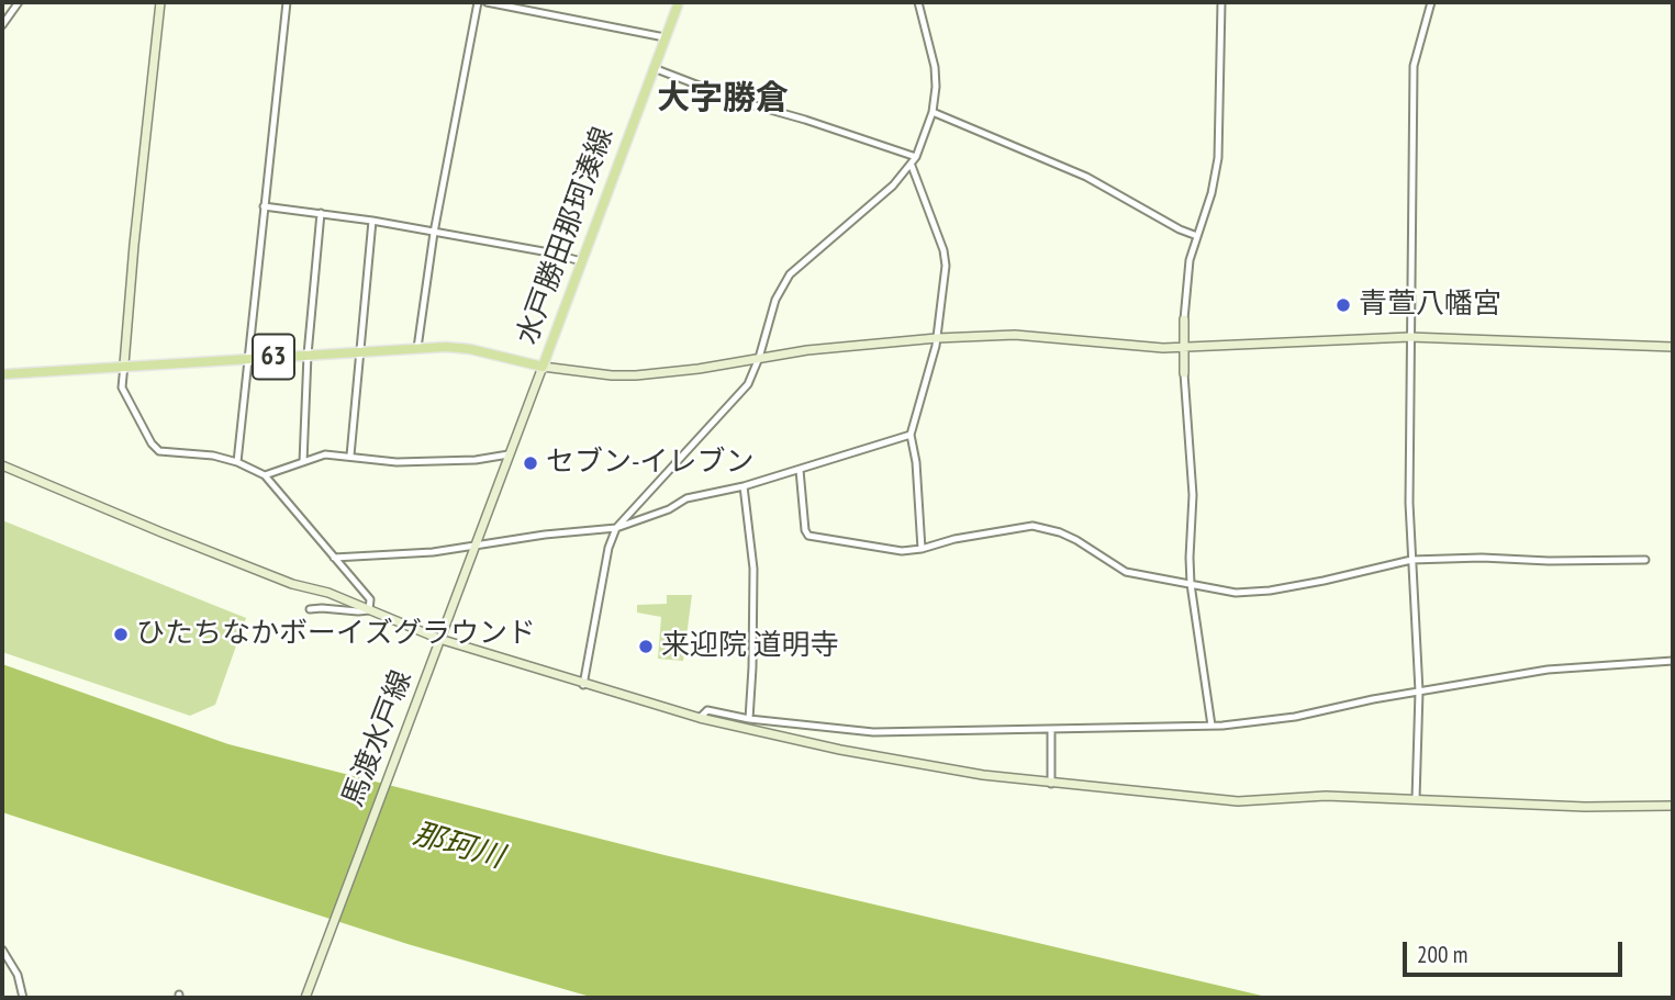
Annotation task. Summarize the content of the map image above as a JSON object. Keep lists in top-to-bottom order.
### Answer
{
  "streets": {
    "main road": ["水戸勝田那珂湊線", "63"],
    "street": ["馬渡水戸線"]
  },
  "crossings": [
    ["水戸勝田那珂湊線", "馬渡水戸線"]
  ],
  "districts": ["大字勝倉"],
  "water": ["那珂川"],
  "places": [
    "青萱八幡宮",
    "セブン-イレブン",
    "ひたちなかボーイズグラウンド",
    "来迎院 道明寺"
  ],
  "scale_bar": "200 m"
}
